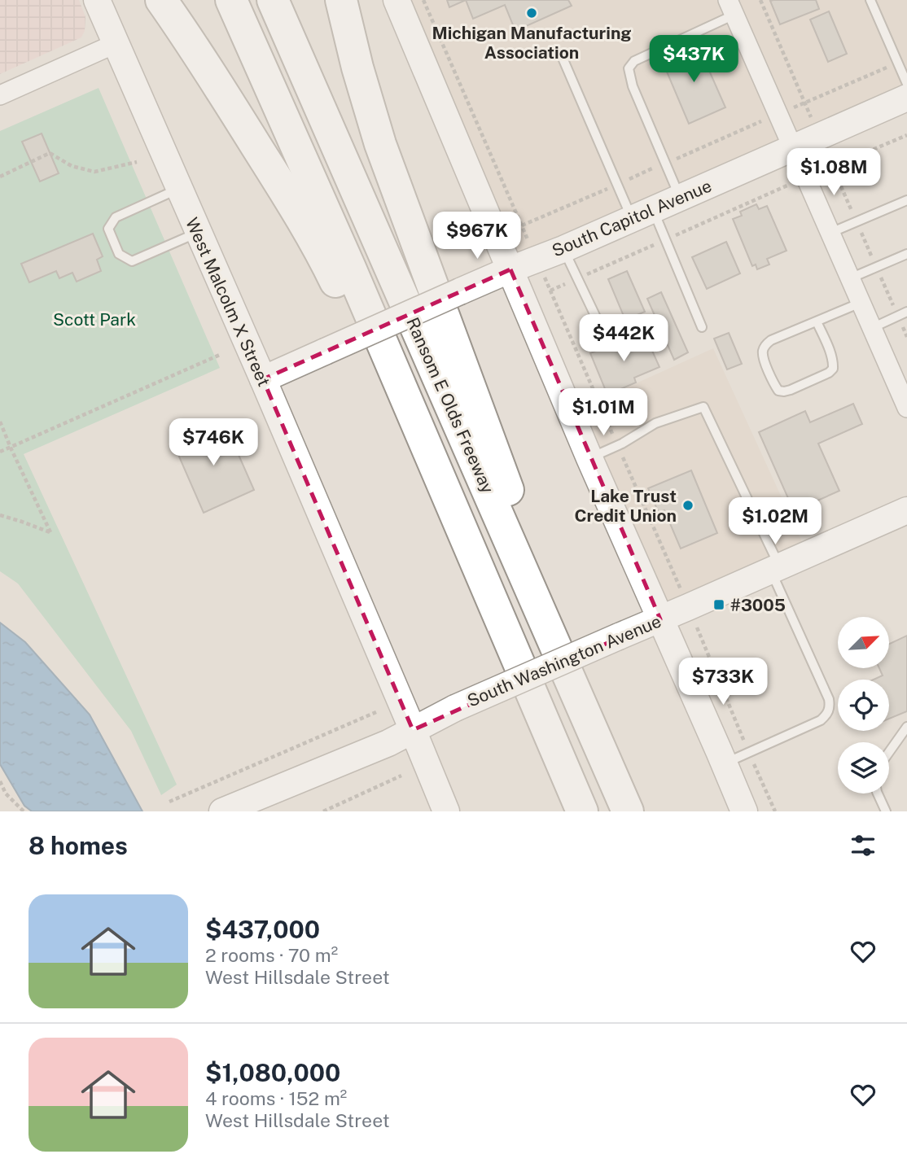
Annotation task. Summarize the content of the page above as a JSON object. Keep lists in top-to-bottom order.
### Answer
{
  "streets": {
    "highway": ["Ransom E Olds Freeway"],
    "main road": ["South Capitol Avenue", "West Malcolm X Street", "South Washington Avenue"]
  },
  "crossings": [
    ["South Capitol Avenue", "West Malcolm X Street"],
    ["West Malcolm X Street", "South Washington Avenue"]
  ],
  "parks": ["Scott Park"],
  "places": {
    "other": ["Michigan Manufacturing Association", "Lake Trust Credit Union"],
    "transit": ["#3005"]
  },
  "north": "top right",
  "page": {
    "price": [
      "$437K",
      "$1.08M",
      "$967K",
      "$442K",
      "$1.01M",
      "$746K",
      "$1.02M",
      "$733K"
    ],
    "heading": "8 homes",
    "list": [
      {
        "name": "$437,000",
        "note": "2 rooms · 70 m² · West Hillsdale Street"
      },
      {
        "name": "$1,080,000",
        "note": "4 rooms · 152 m² · West Hillsdale Street"
      }
    ]
  }
}
